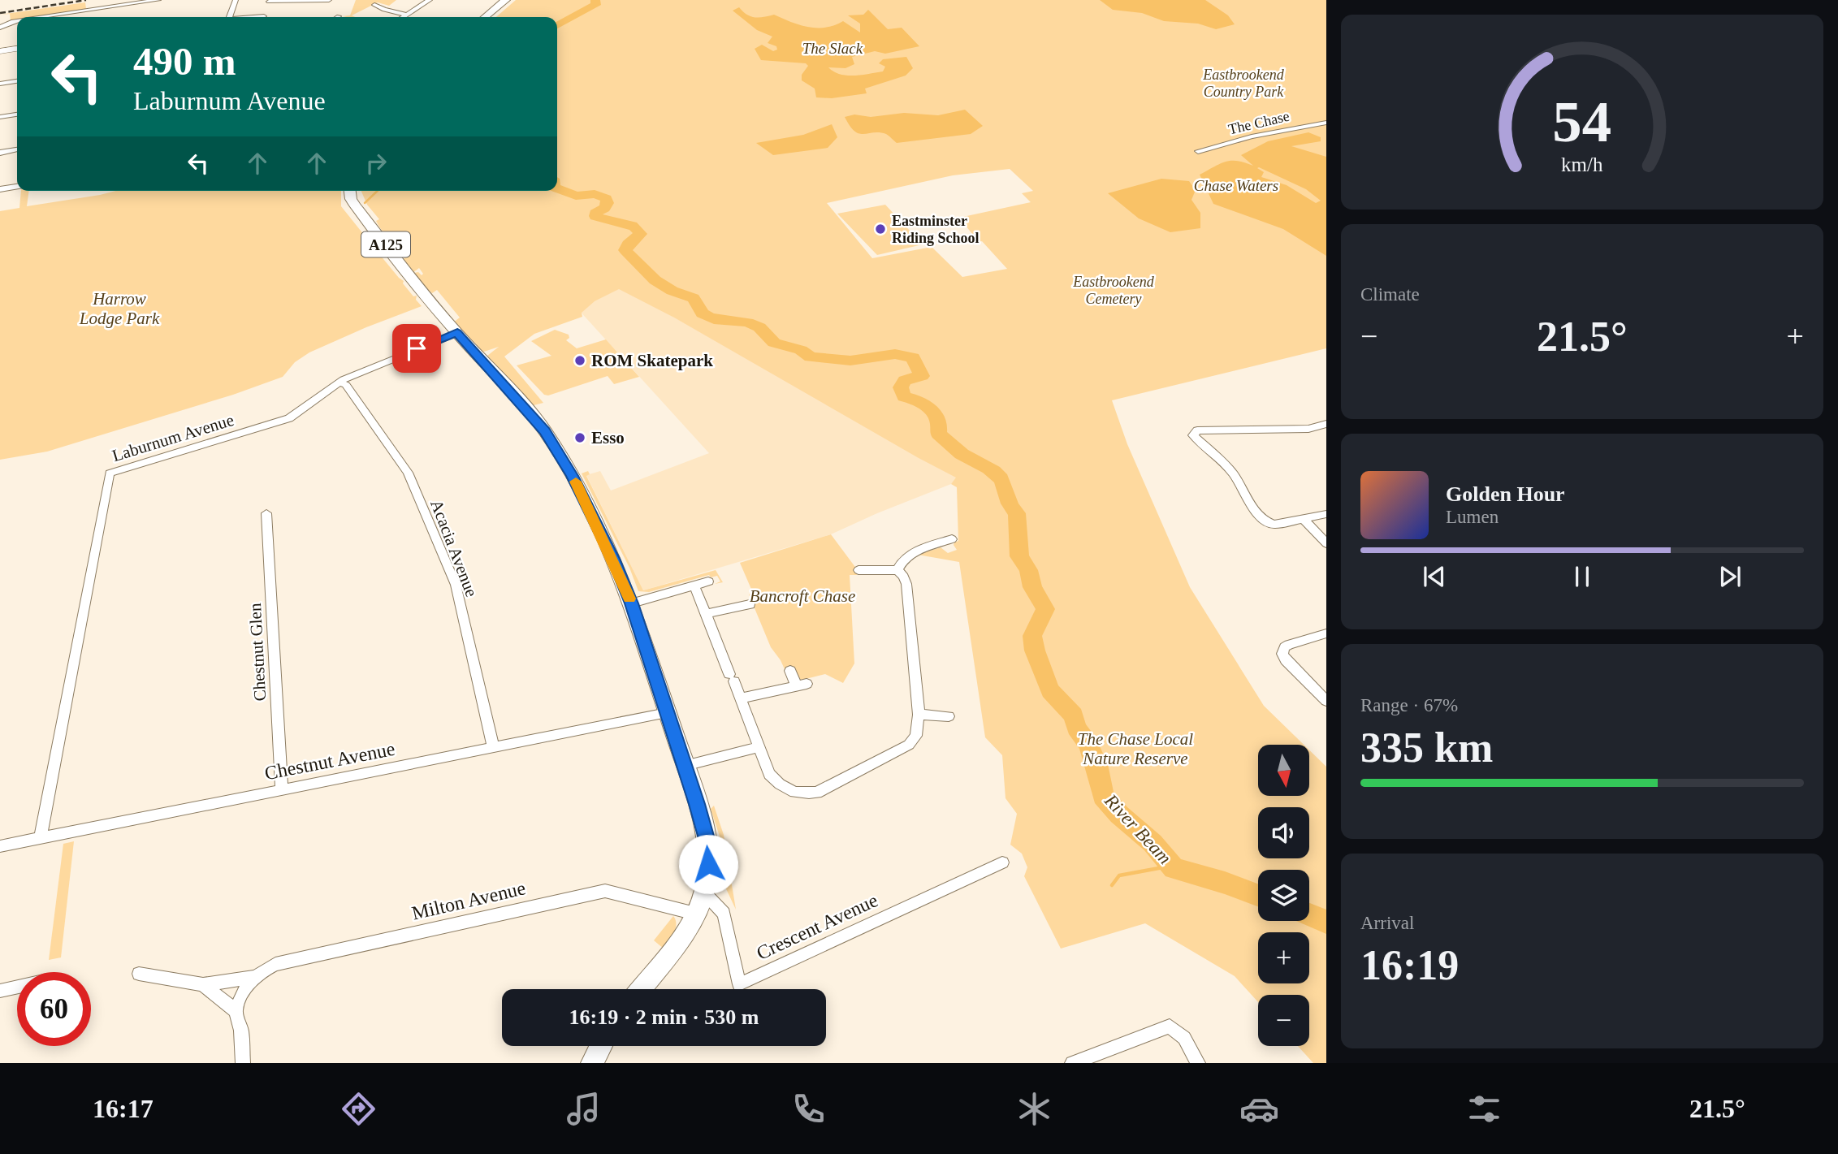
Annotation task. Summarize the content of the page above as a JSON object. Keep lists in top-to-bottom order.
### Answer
{
  "streets": {
    "main road": ["A125"],
    "street": [
      "The Chase",
      "Laburnum Avenue",
      "Acacia Avenue",
      "Chestnut Glen",
      "Chestnut Avenue",
      "Milton Avenue",
      "Crescent Avenue"
    ]
  },
  "crossings": [
    ["A125", "Laburnum Avenue"],
    ["A125", "Chestnut Avenue"],
    ["A125", "Milton Avenue"],
    ["A125", "Crescent Avenue"],
    ["Laburnum Avenue", "Acacia Avenue"],
    ["Laburnum Avenue", "Chestnut Avenue"],
    ["Acacia Avenue", "Chestnut Avenue"],
    ["Chestnut Glen", "Chestnut Avenue"]
  ],
  "water": ["The Slack", "Chase Waters", "River Beam"],
  "parks": [
    "Eastbrookend Country Park",
    "Eastbrookend Cemetery",
    "Harrow Lodge Park",
    "Bancroft Chase",
    "The Chase Local Nature Reserve"
  ],
  "places": ["Eastminster Riding School", "ROM Skatepark", "Esso"],
  "north": "bottom",
  "page": {
    "turn": ["490 m", "Laburnum Avenue"],
    "tile": [
      "Climate",
      ["Range · 67%", "335 km"],
      ["Arrival", "16:19"]
    ],
    "heat": ["−", "21.5°", "+"],
    "song": ["Golden Hour", "Lumen"],
    "map_buttons": ["+", "−"],
    "limit": "60",
    "trip": "16:19 · 2 min · 530 m",
    "tabs": ["16:17", "21.5°"],
    "gauge": ["54", "km/h"]
  }
}
